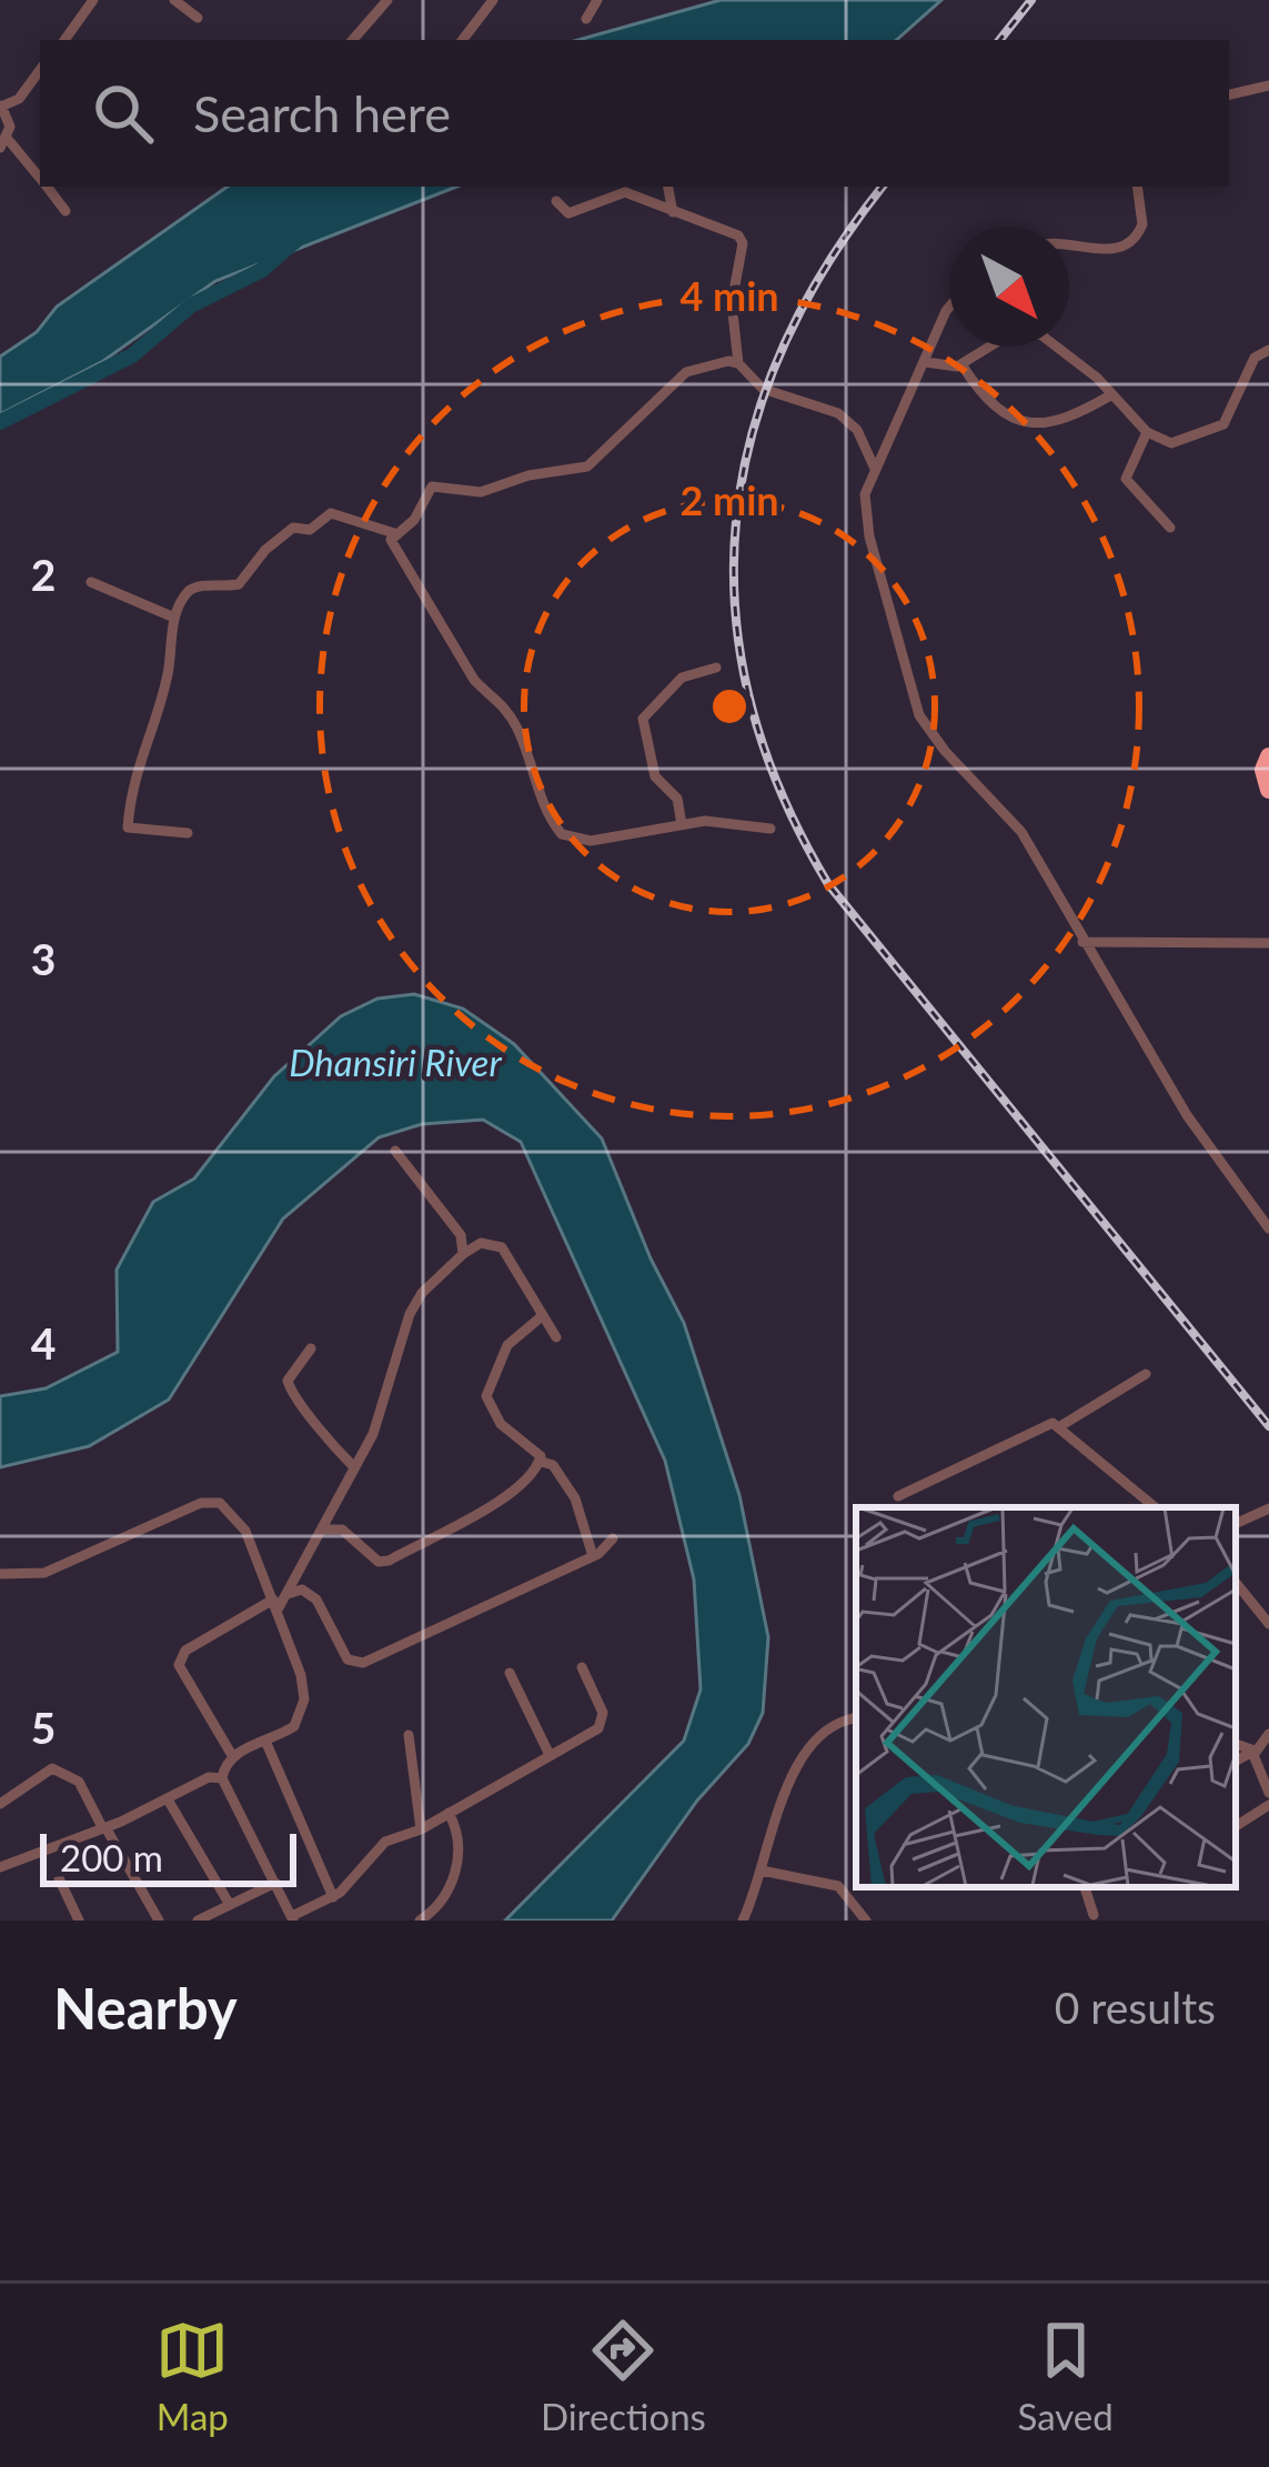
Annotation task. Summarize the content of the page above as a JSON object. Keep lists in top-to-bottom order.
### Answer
{
  "water": ["Dhansiri River"],
  "scale_bar": "200 m",
  "north": "bottom right",
  "page": {
    "search": "Search here",
    "scale": "200 m",
    "heading": ["Nearby", "0 results"],
    "nav": ["Map", "Directions", "Saved"]
  },
  "grid": {
    "rows": [
      "2",
      "3",
      "4",
      "5"
    ]
  },
  "rings": ["4 min", "2 min"]
}
